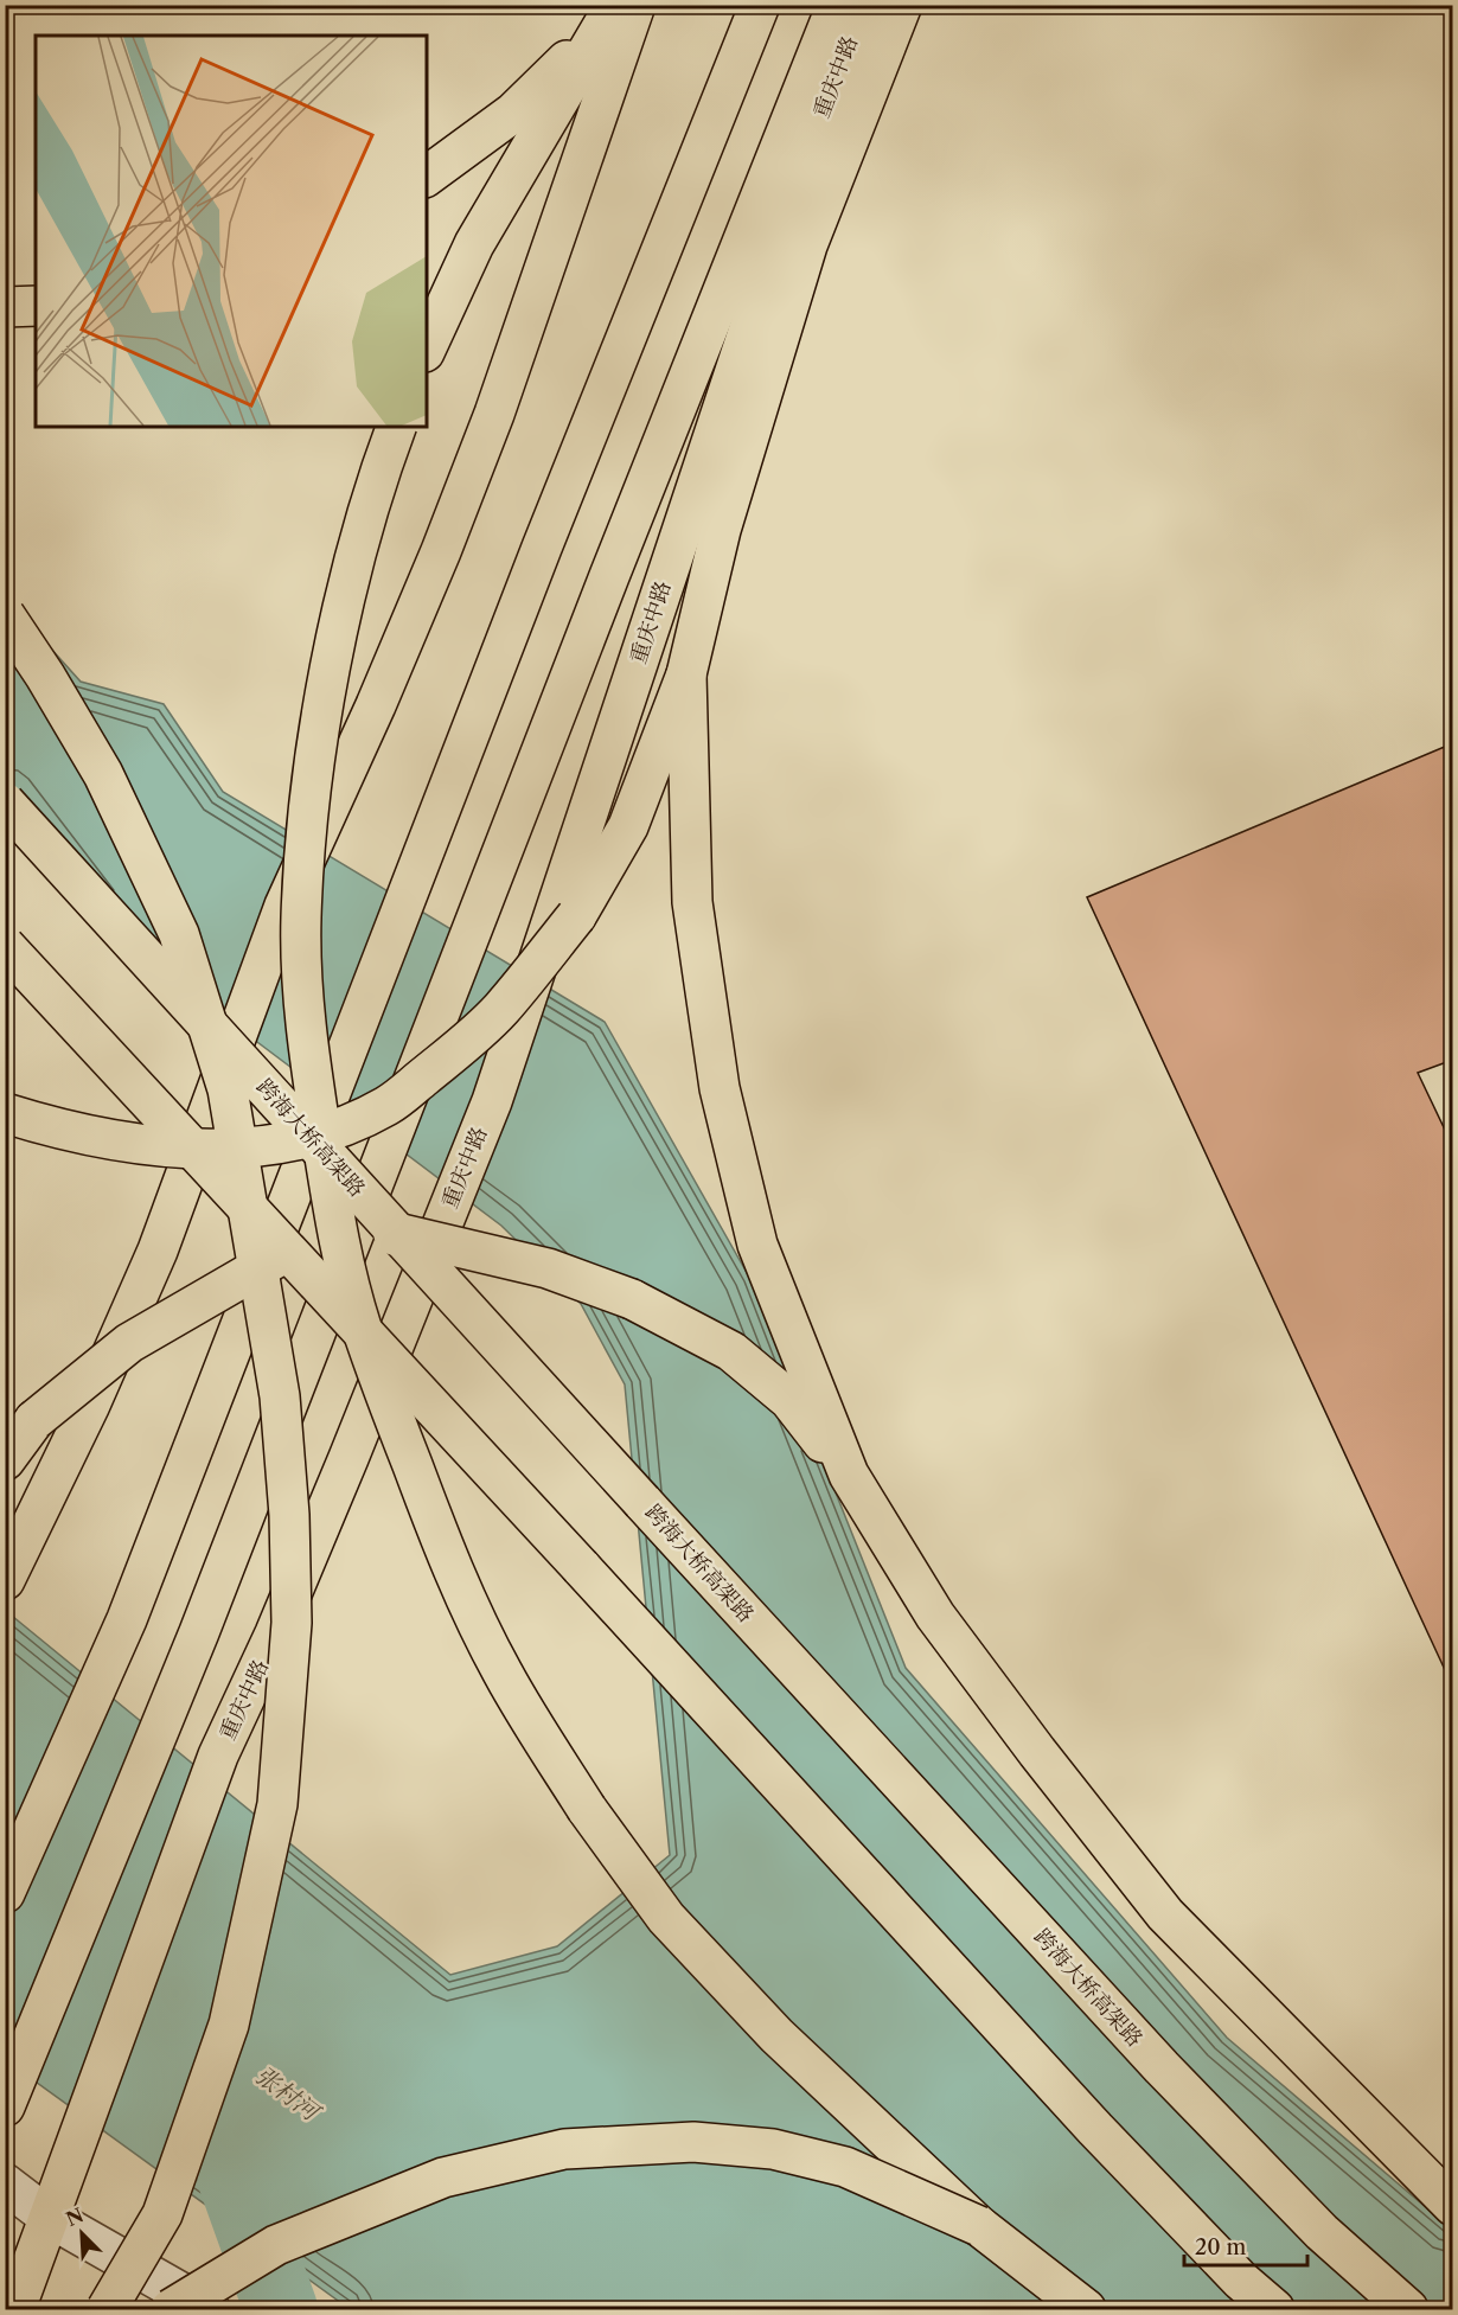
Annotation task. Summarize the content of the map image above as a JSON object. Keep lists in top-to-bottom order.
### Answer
{
  "streets": {
    "main road": ["重庆中路", "跨海大桥高架路"]
  },
  "water": ["张村河"],
  "scale_bar": "20 m",
  "north": "top left"
}
